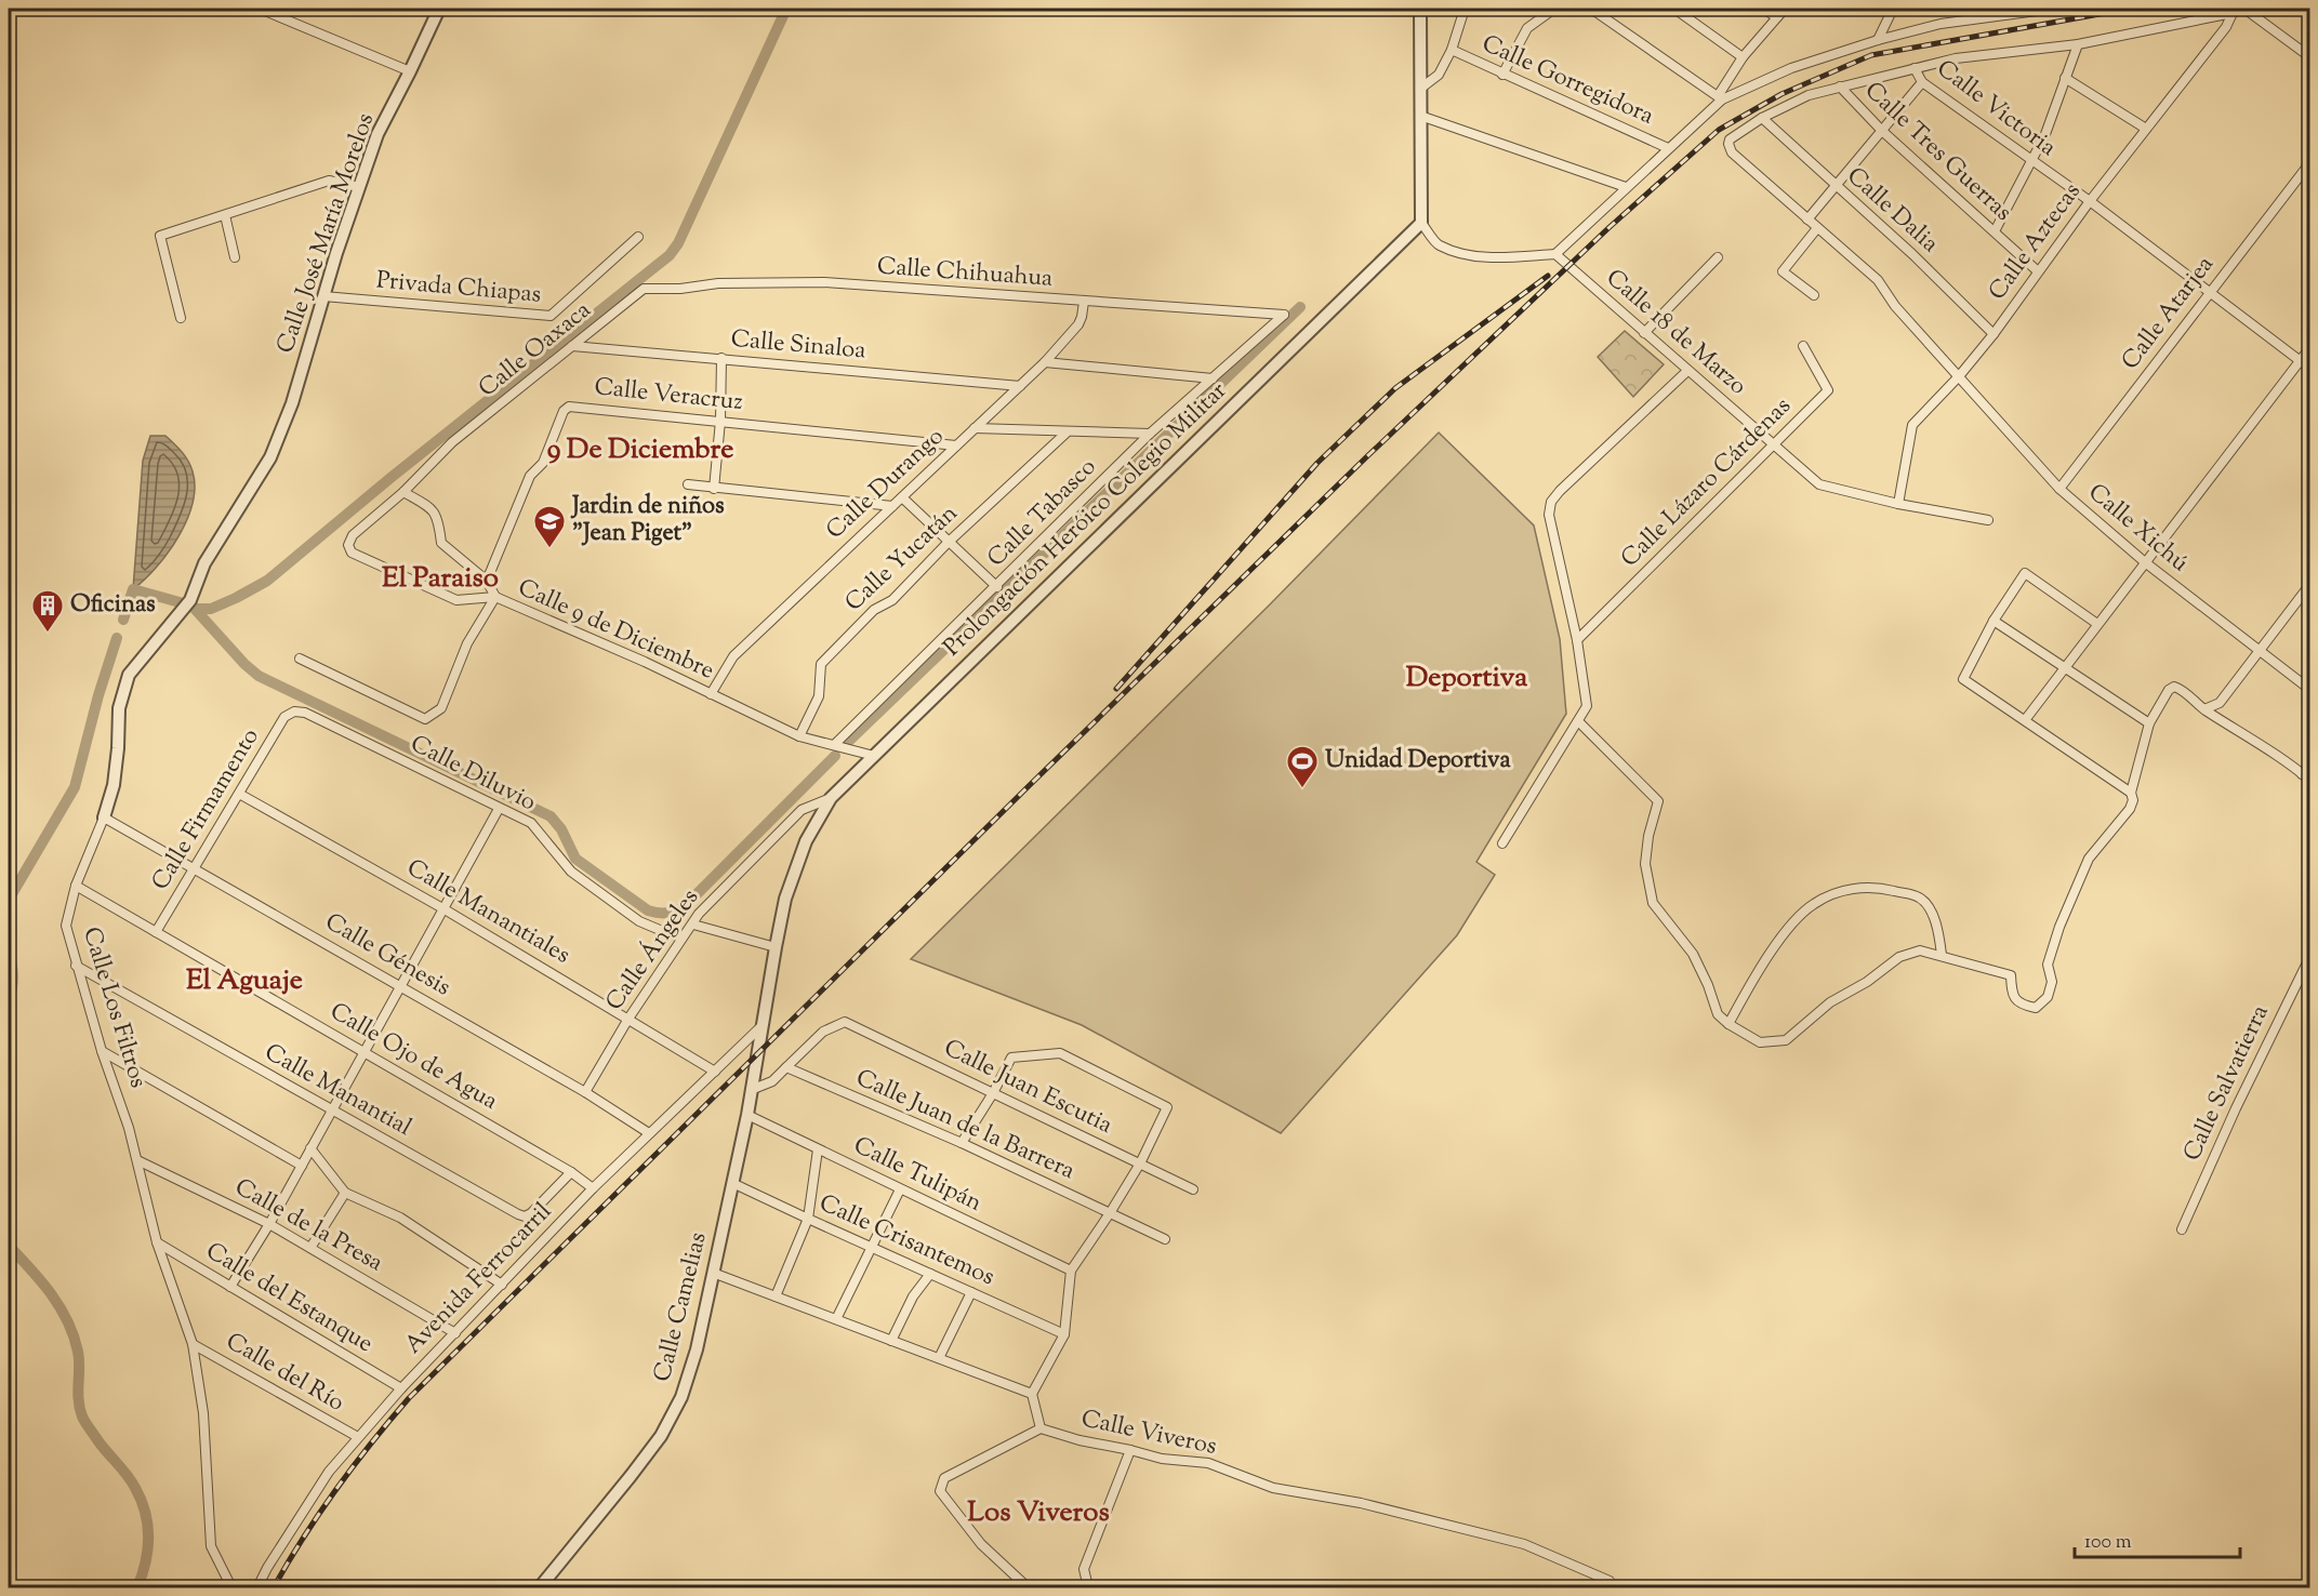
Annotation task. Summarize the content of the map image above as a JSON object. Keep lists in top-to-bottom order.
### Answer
{
  "streets": {
    "street": [
      "Calle Gorregidora",
      "Calle Victoria",
      "Calle Tres Guerras",
      "Calle Dalia",
      "Calle José María Morelos",
      "Calle Aztecas",
      "Calle Chihuahua",
      "Privada Chiapas",
      "Calle Atarjea",
      "Calle 18 de Marzo",
      "Calle Sinaloa",
      "Calle Oaxaca",
      "Calle Veracruz",
      "Calle Lázaro Cárdenas",
      "Calle Durango",
      "Calle Tabasco",
      "Prolongación Heróico Colegio Militar",
      "Calle Xichú",
      "Calle Yucatán",
      "Calle 9 de Diciembre",
      "Calle Diluvio",
      "Calle Firmamento",
      "Calle Manantiales",
      "Calle Ángeles",
      "Calle Génesis",
      "Calle Los Filtros",
      "Calle Ojo de Agua",
      "Calle Salvatierra",
      "Calle Juan Escutia",
      "Calle Manantial",
      "Calle Juan de la Barrera",
      "Calle Tulipán",
      "Calle de la Presa",
      "Calle Crisantemos",
      "Avenida Ferrocarril",
      "Calle del Estanque",
      "Calle Camelias",
      "Calle del Río",
      "Calle Viveros"
    ]
  },
  "crossings": [
    ["Calle Victoria", "Calle Aztecas"],
    ["Calle Victoria", "Calle Atarjea"],
    ["Calle Tres Guerras", "Calle Aztecas"],
    ["Calle Dalia", "Calle Aztecas"],
    ["Calle Dalia", "Calle Xichú"],
    ["Calle José María Morelos", "Privada Chiapas"],
    ["Calle José María Morelos", "Calle Los Filtros"],
    ["Calle Aztecas", "Calle 18 de Marzo"],
    ["Calle Aztecas", "Calle Xichú"],
    ["Calle Chihuahua", "Calle Oaxaca"],
    ["Calle Chihuahua", "Calle Durango"],
    ["Calle Chihuahua", "Calle Tabasco"],
    ["Calle Atarjea", "Calle Xichú"],
    ["Calle 18 de Marzo", "Calle Lázaro Cárdenas"],
    ["Calle Sinaloa", "Calle Oaxaca"],
    ["Calle Sinaloa", "Calle Durango"],
    ["Calle Oaxaca", "Calle 9 de Diciembre"],
    ["Calle Veracruz", "Calle Durango"],
    ["Calle Durango", "Calle 9 de Diciembre"],
    ["Calle Tabasco", "Calle 9 de Diciembre"],
    ["Prolongación Heróico Colegio Militar", "Calle Ángeles"],
    ["Prolongación Heróico Colegio Militar", "Avenida Ferrocarril"],
    ["Prolongación Heróico Colegio Militar", "Calle Camelias"],
    ["Calle Yucatán", "Calle 9 de Diciembre"],
    ["Calle Diluvio", "Calle Firmamento"],
    ["Calle Diluvio", "Calle Ángeles"],
    ["Calle Firmamento", "Calle Manantiales"],
    ["Calle Firmamento", "Calle Génesis"],
    ["Calle Firmamento", "Calle Ojo de Agua"],
    ["Calle Manantiales", "Calle Ángeles"],
    ["Calle Manantiales", "Avenida Ferrocarril"],
    ["Calle Ángeles", "Calle Génesis"],
    ["Calle Génesis", "Calle Los Filtros"],
    ["Calle Génesis", "Avenida Ferrocarril"],
    ["Calle Los Filtros", "Calle Ojo de Agua"],
    ["Calle Los Filtros", "Calle Manantial"],
    ["Calle Los Filtros", "Calle de la Presa"],
    ["Calle Los Filtros", "Calle del Estanque"],
    ["Calle Los Filtros", "Calle del Río"],
    ["Calle Ojo de Agua", "Calle Manantial"],
    ["Calle Ojo de Agua", "Avenida Ferrocarril"],
    ["Calle Juan Escutia", "Calle Juan de la Barrera"],
    ["Calle Tulipán", "Calle Camelias"],
    ["Calle de la Presa", "Avenida Ferrocarril"],
    ["Calle Crisantemos", "Calle Camelias"],
    ["Avenida Ferrocarril", "Calle del Estanque"],
    ["Avenida Ferrocarril", "Calle del Río"]
  ],
  "districts": [
    "9 De Diciembre",
    "El Paraiso",
    "Deportiva",
    "El Aguaje",
    "Los Viveros"
  ],
  "places": {
    "school or university": ["Jardin de niños \"Jean Piget\""],
    "building": ["Oficinas"],
    "sports": ["Unidad Deportiva"]
  },
  "scale_bar": "100 m"
}
